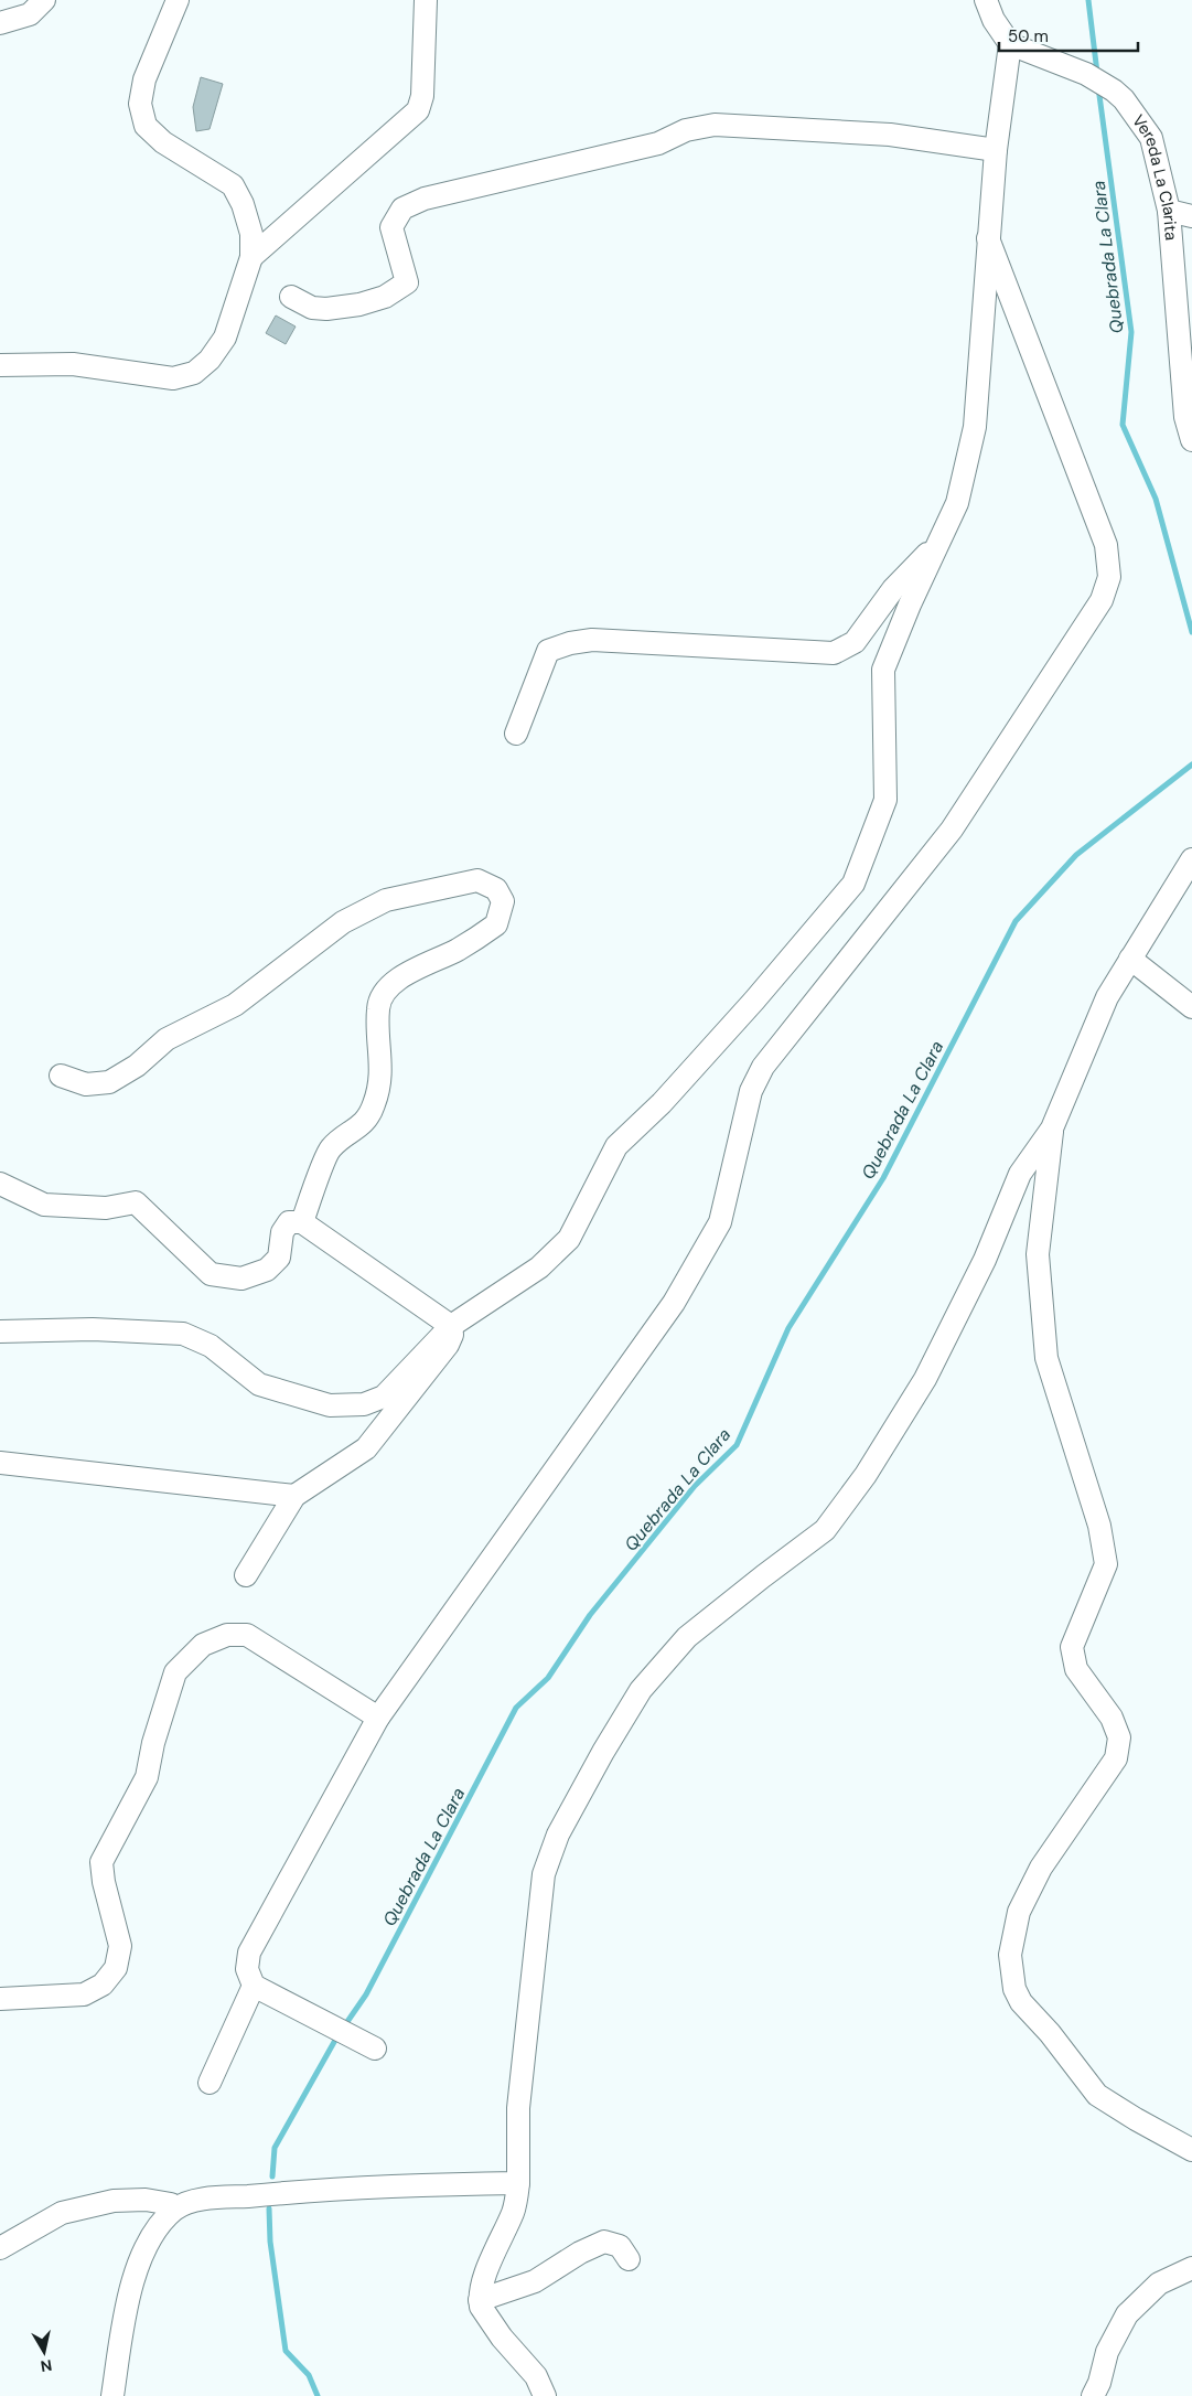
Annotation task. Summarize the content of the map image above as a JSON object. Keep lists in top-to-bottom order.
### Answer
{
  "streets": {
    "street": ["Vereda La Clarita"]
  },
  "water": ["Quebrada La Clara"],
  "scale_bar": "50 m",
  "north": "bottom"
}
